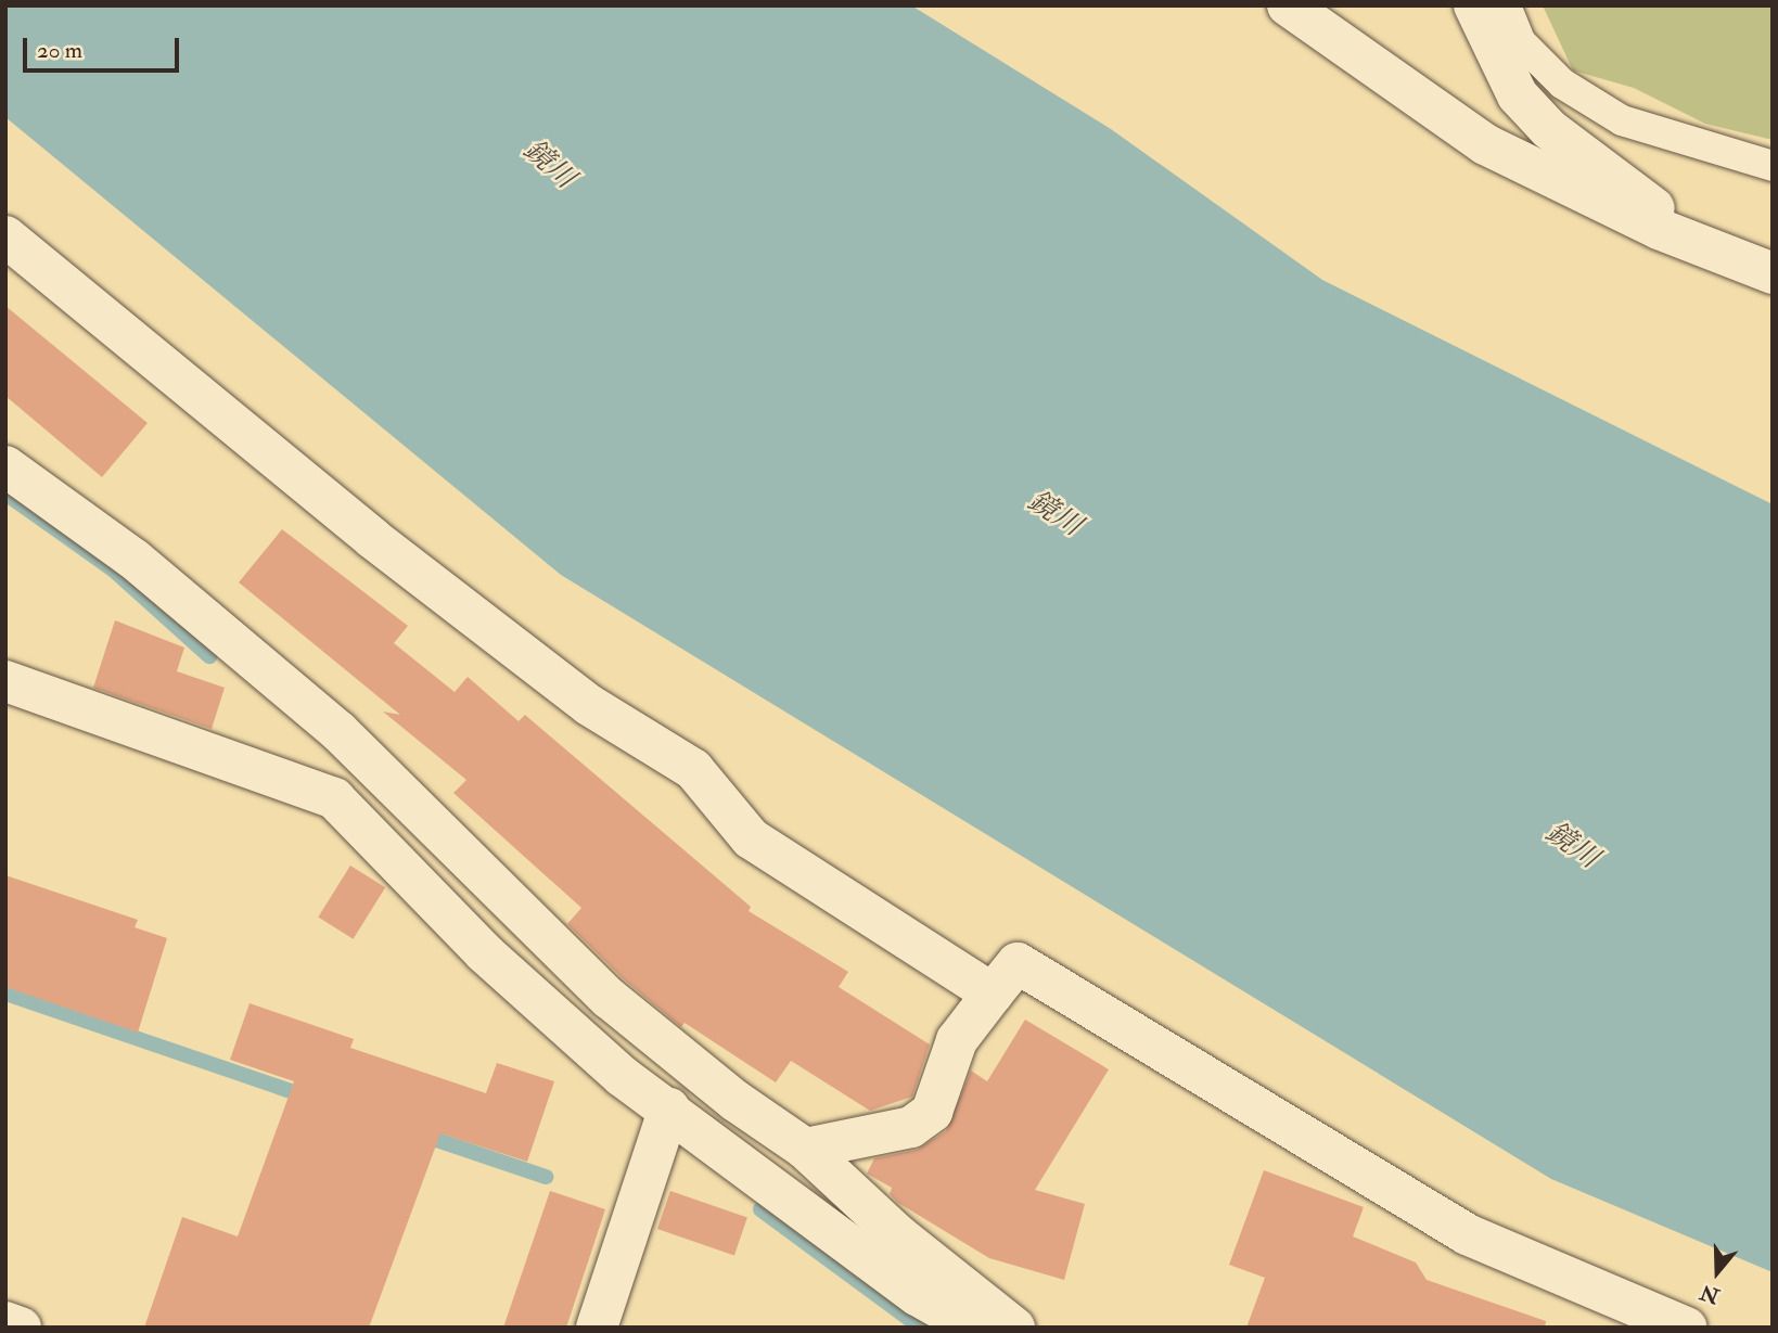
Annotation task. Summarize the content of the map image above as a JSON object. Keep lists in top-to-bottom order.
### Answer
{
  "water": ["鏡川"],
  "scale_bar": "20 m",
  "north": "bottom"
}
